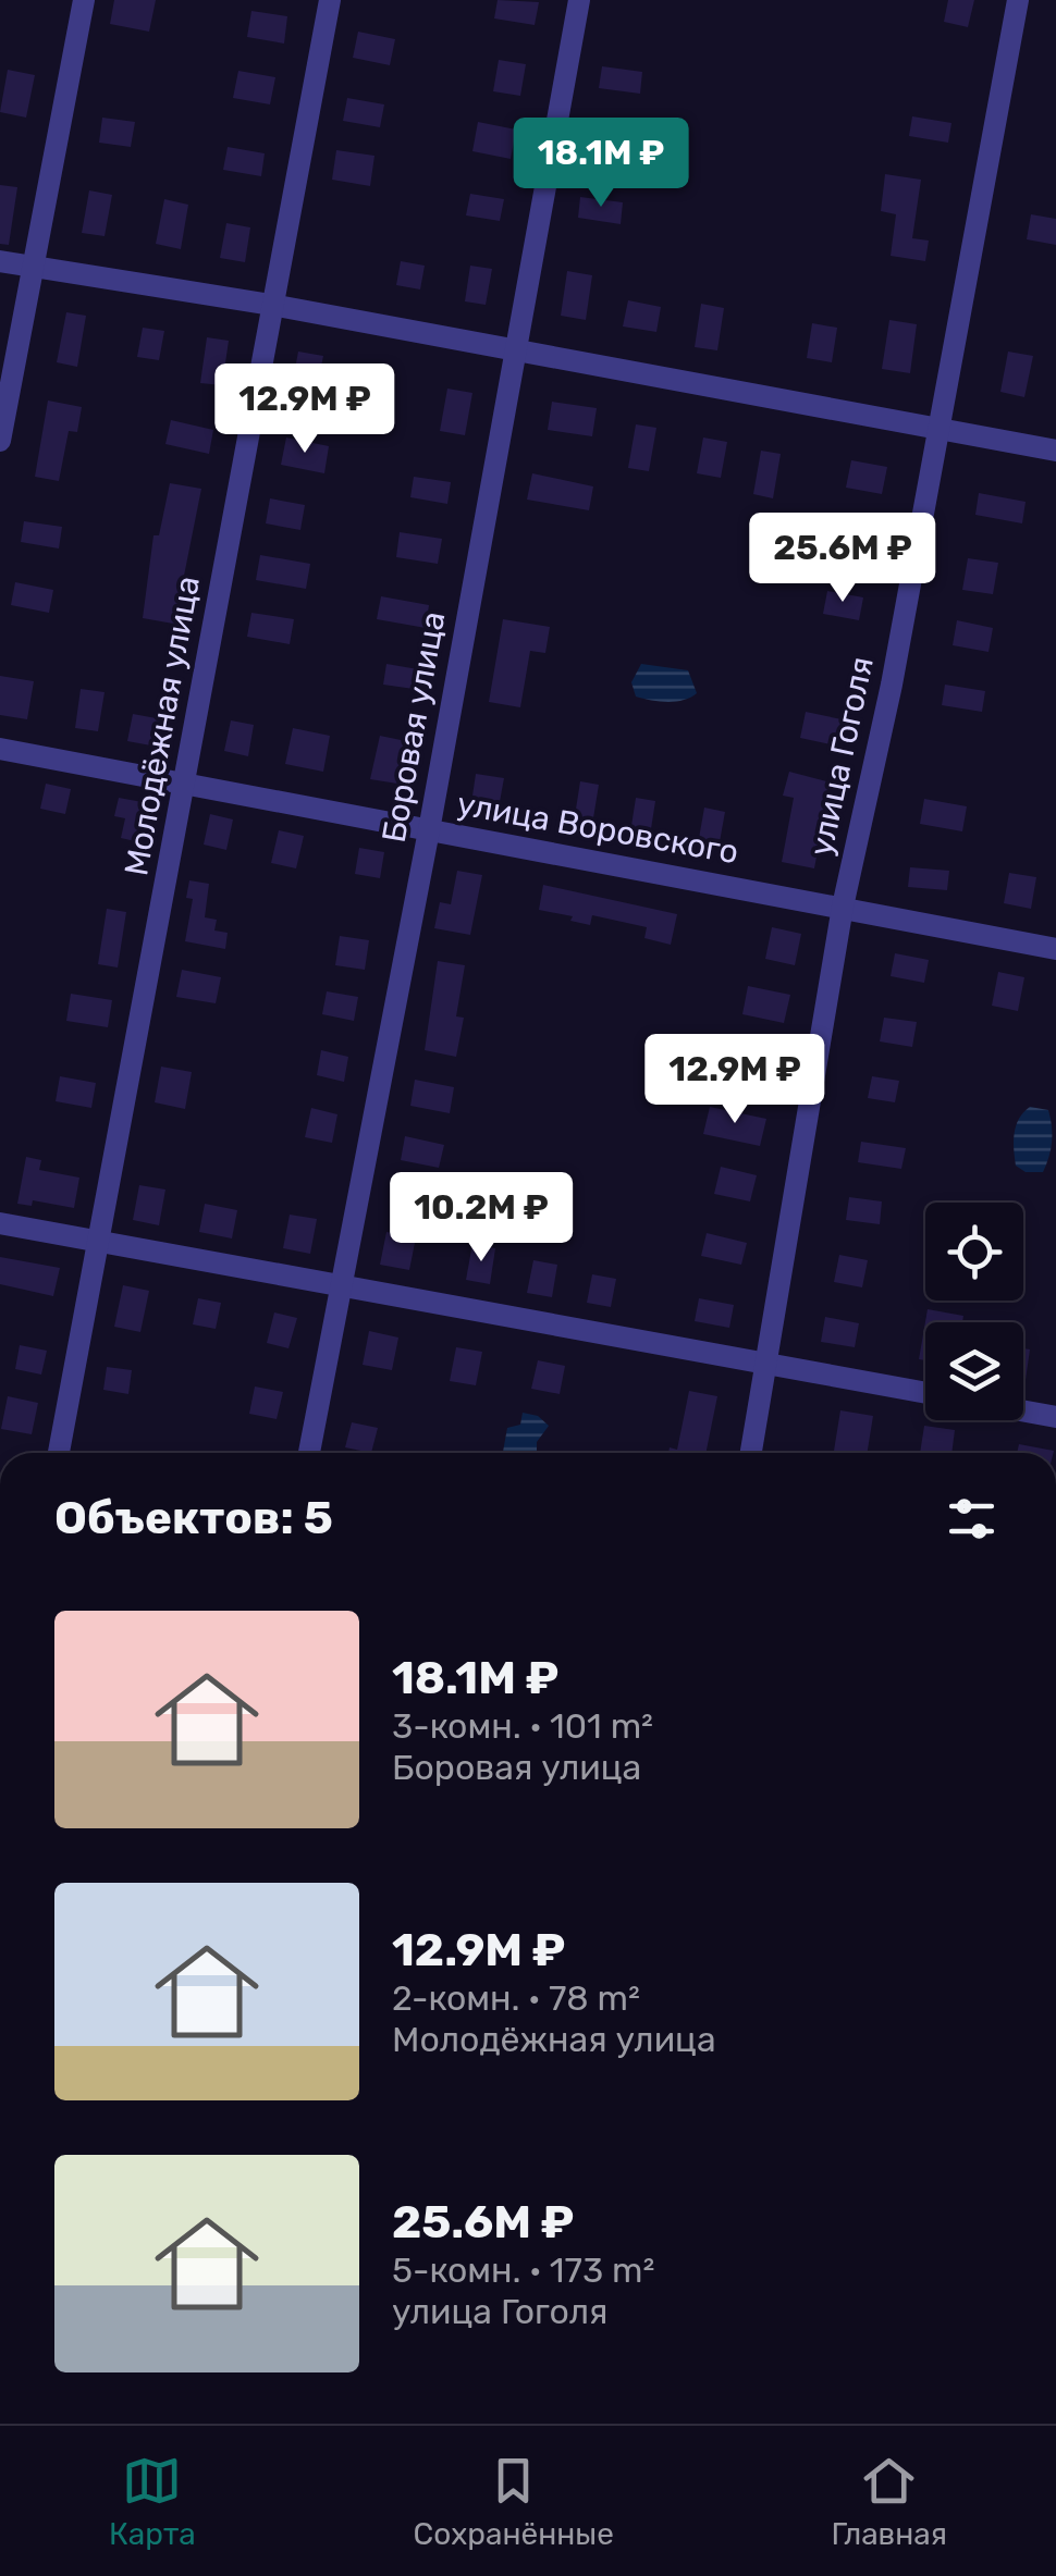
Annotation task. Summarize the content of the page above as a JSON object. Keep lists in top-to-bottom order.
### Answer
{
  "streets": {
    "street": [
      "Молодёжная улица",
      "Боровая улица",
      "улица Гоголя",
      "улица Воровского"
    ]
  },
  "crossings": [
    ["Молодёжная улица", "улица Воровского"],
    ["Боровая улица", "улица Воровского"],
    ["улица Гоголя", "улица Воровского"]
  ],
  "page": {
    "price": [
      "18.1M ₽",
      "12.9M ₽",
      "25.6M ₽",
      "12.9M ₽",
      "10.2M ₽"
    ],
    "heading": "Объектов: 5",
    "list": [
      {
        "name": "18.1M ₽",
        "note": "3-комн. · 101 m² · Боровая улица"
      },
      {
        "name": "12.9M ₽",
        "note": "2-комн. · 78 m² · Молодёжная улица"
      },
      {
        "name": "25.6M ₽",
        "note": "5-комн. · 173 m² · улица Гоголя"
      }
    ],
    "tabs": ["Карта", "Сохранённые", "Главная"]
  }
}
